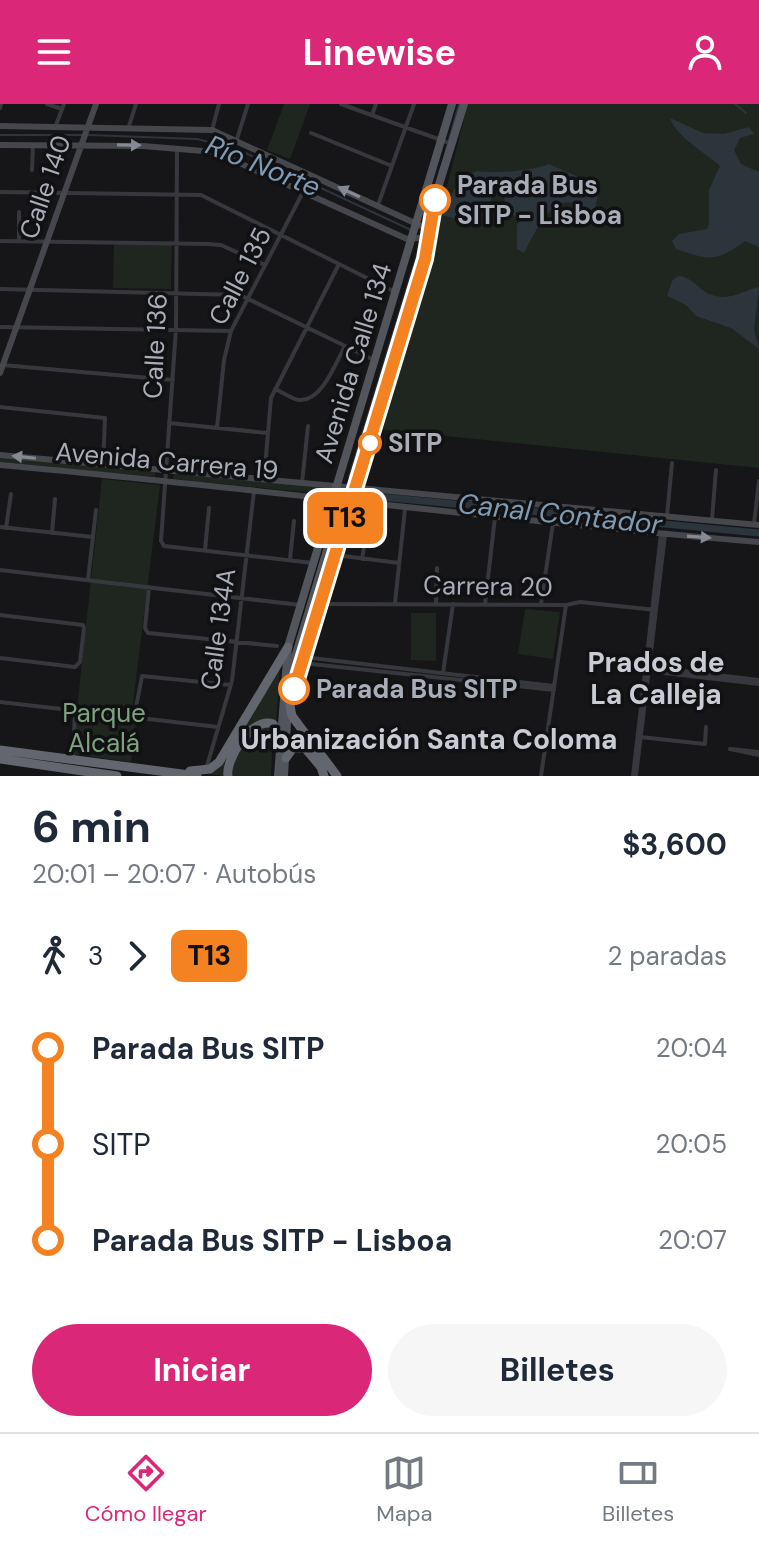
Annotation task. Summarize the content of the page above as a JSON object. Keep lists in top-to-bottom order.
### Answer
{
  "streets": {
    "main road": ["Calle 140", "Avenida Calle 134", "Avenida Carrera 19"],
    "street": [
      "Calle 135",
      "Calle 136",
      "Carrera 20",
      "Calle 134A"
    ]
  },
  "crossings": [
    ["Calle 136", "Avenida Carrera 19"],
    ["Avenida Calle 134", "Avenida Carrera 19"],
    ["Avenida Calle 134", "Carrera 20"],
    ["Avenida Carrera 19", "Calle 134A"]
  ],
  "districts": ["Prados de La Calleja", "Urbanización Santa Coloma"],
  "water": ["Río Norte", "Canal Contador"],
  "parks": ["Parque Alcalá"],
  "places": ["Parada Bus SITP - Lisboa", "SITP", "Parada Bus SITP"],
  "lines": ["bus line T13"],
  "page": {
    "header": "Linewise",
    "on_map": "T13",
    "heading": ["6 min", "20:01 – 20:07 · Autobús", "$3,600"],
    "legs": ["3", "T13", "2 paradas"],
    "list": [
      {
        "name": "Parada Bus SITP",
        "value": "20:04"
      },
      {
        "name": "SITP",
        "value": "20:05"
      },
      {
        "name": "Parada Bus SITP - Lisboa",
        "value": "20:07"
      }
    ],
    "buttons": ["Iniciar", "Billetes"],
    "tabs": ["Cómo llegar", "Mapa", "Billetes"]
  }
}
